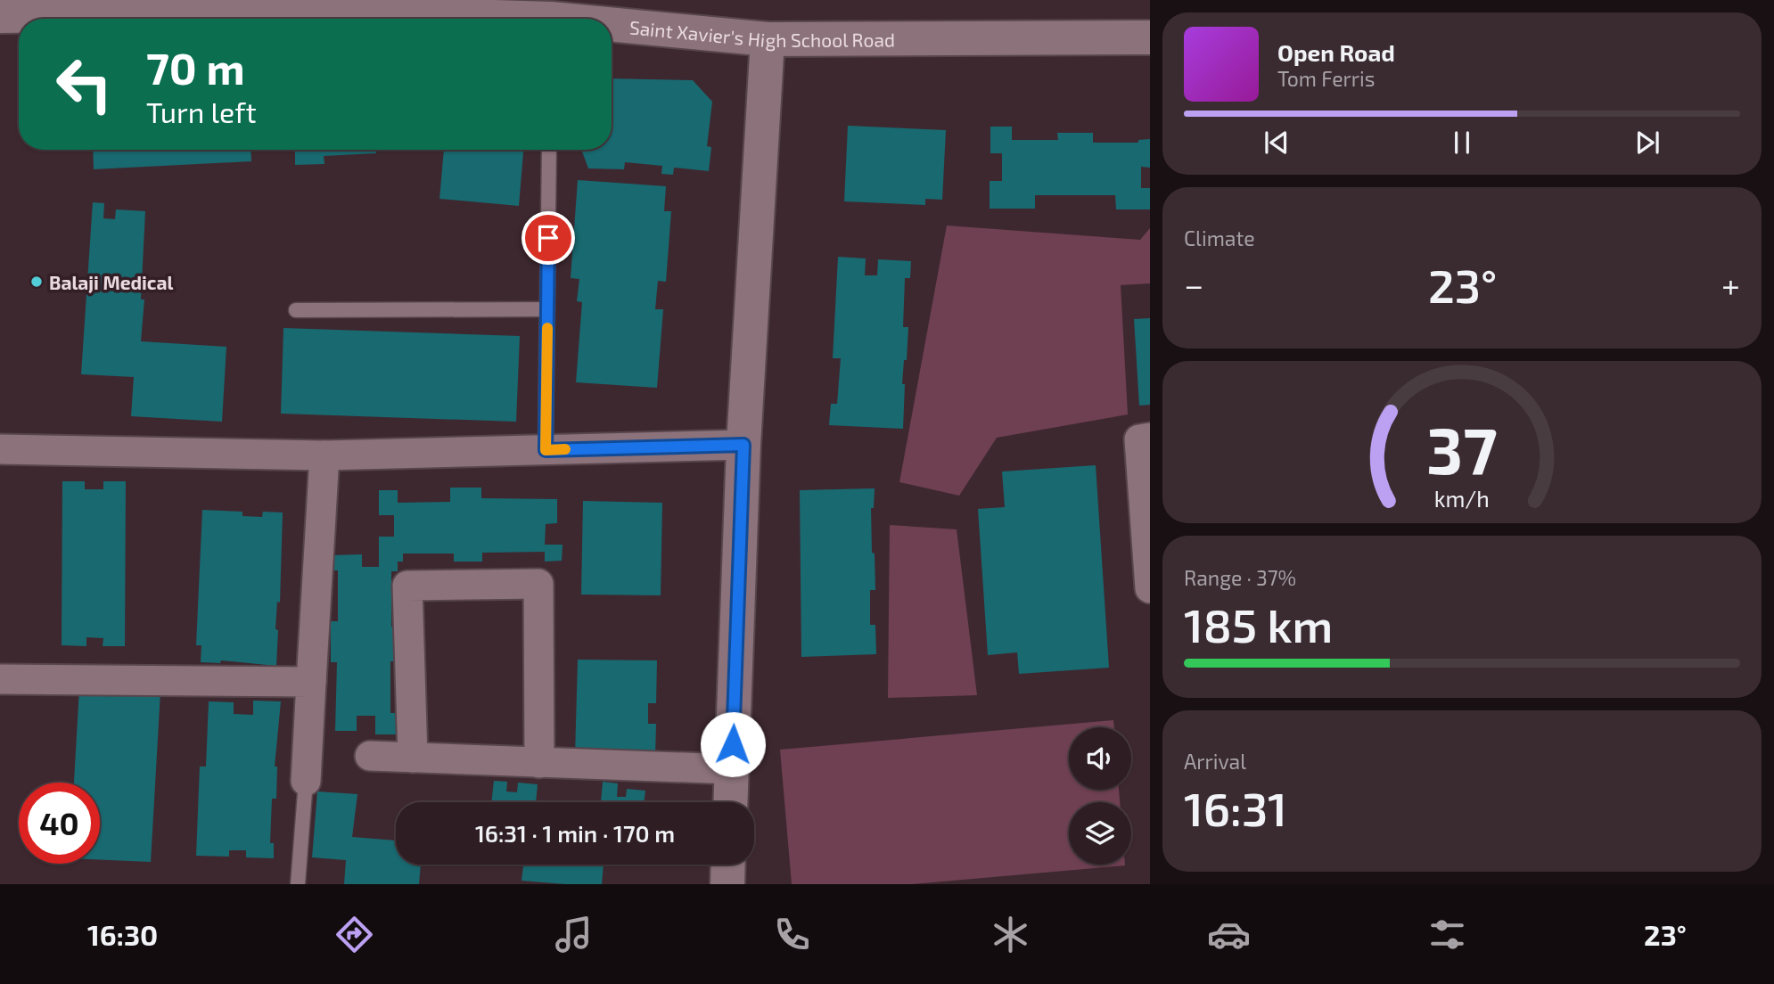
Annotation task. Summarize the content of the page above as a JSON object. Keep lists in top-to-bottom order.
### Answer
{
  "streets": {
    "street": ["Saint Xavier's High School Road"]
  },
  "places": ["Balaji Medical"],
  "page": {
    "turn": ["70 m", "Turn left"],
    "song": ["Open Road", "Tom Ferris"],
    "tile": [
      "Climate",
      ["Range · 37%", "185 km"],
      ["Arrival", "16:31"]
    ],
    "heat": ["−", "23°", "+"],
    "limit": "40",
    "trip": "16:31 · 1 min · 170 m",
    "tabs": ["16:30", "23°"],
    "gauge": ["37", "km/h"]
  }
}
